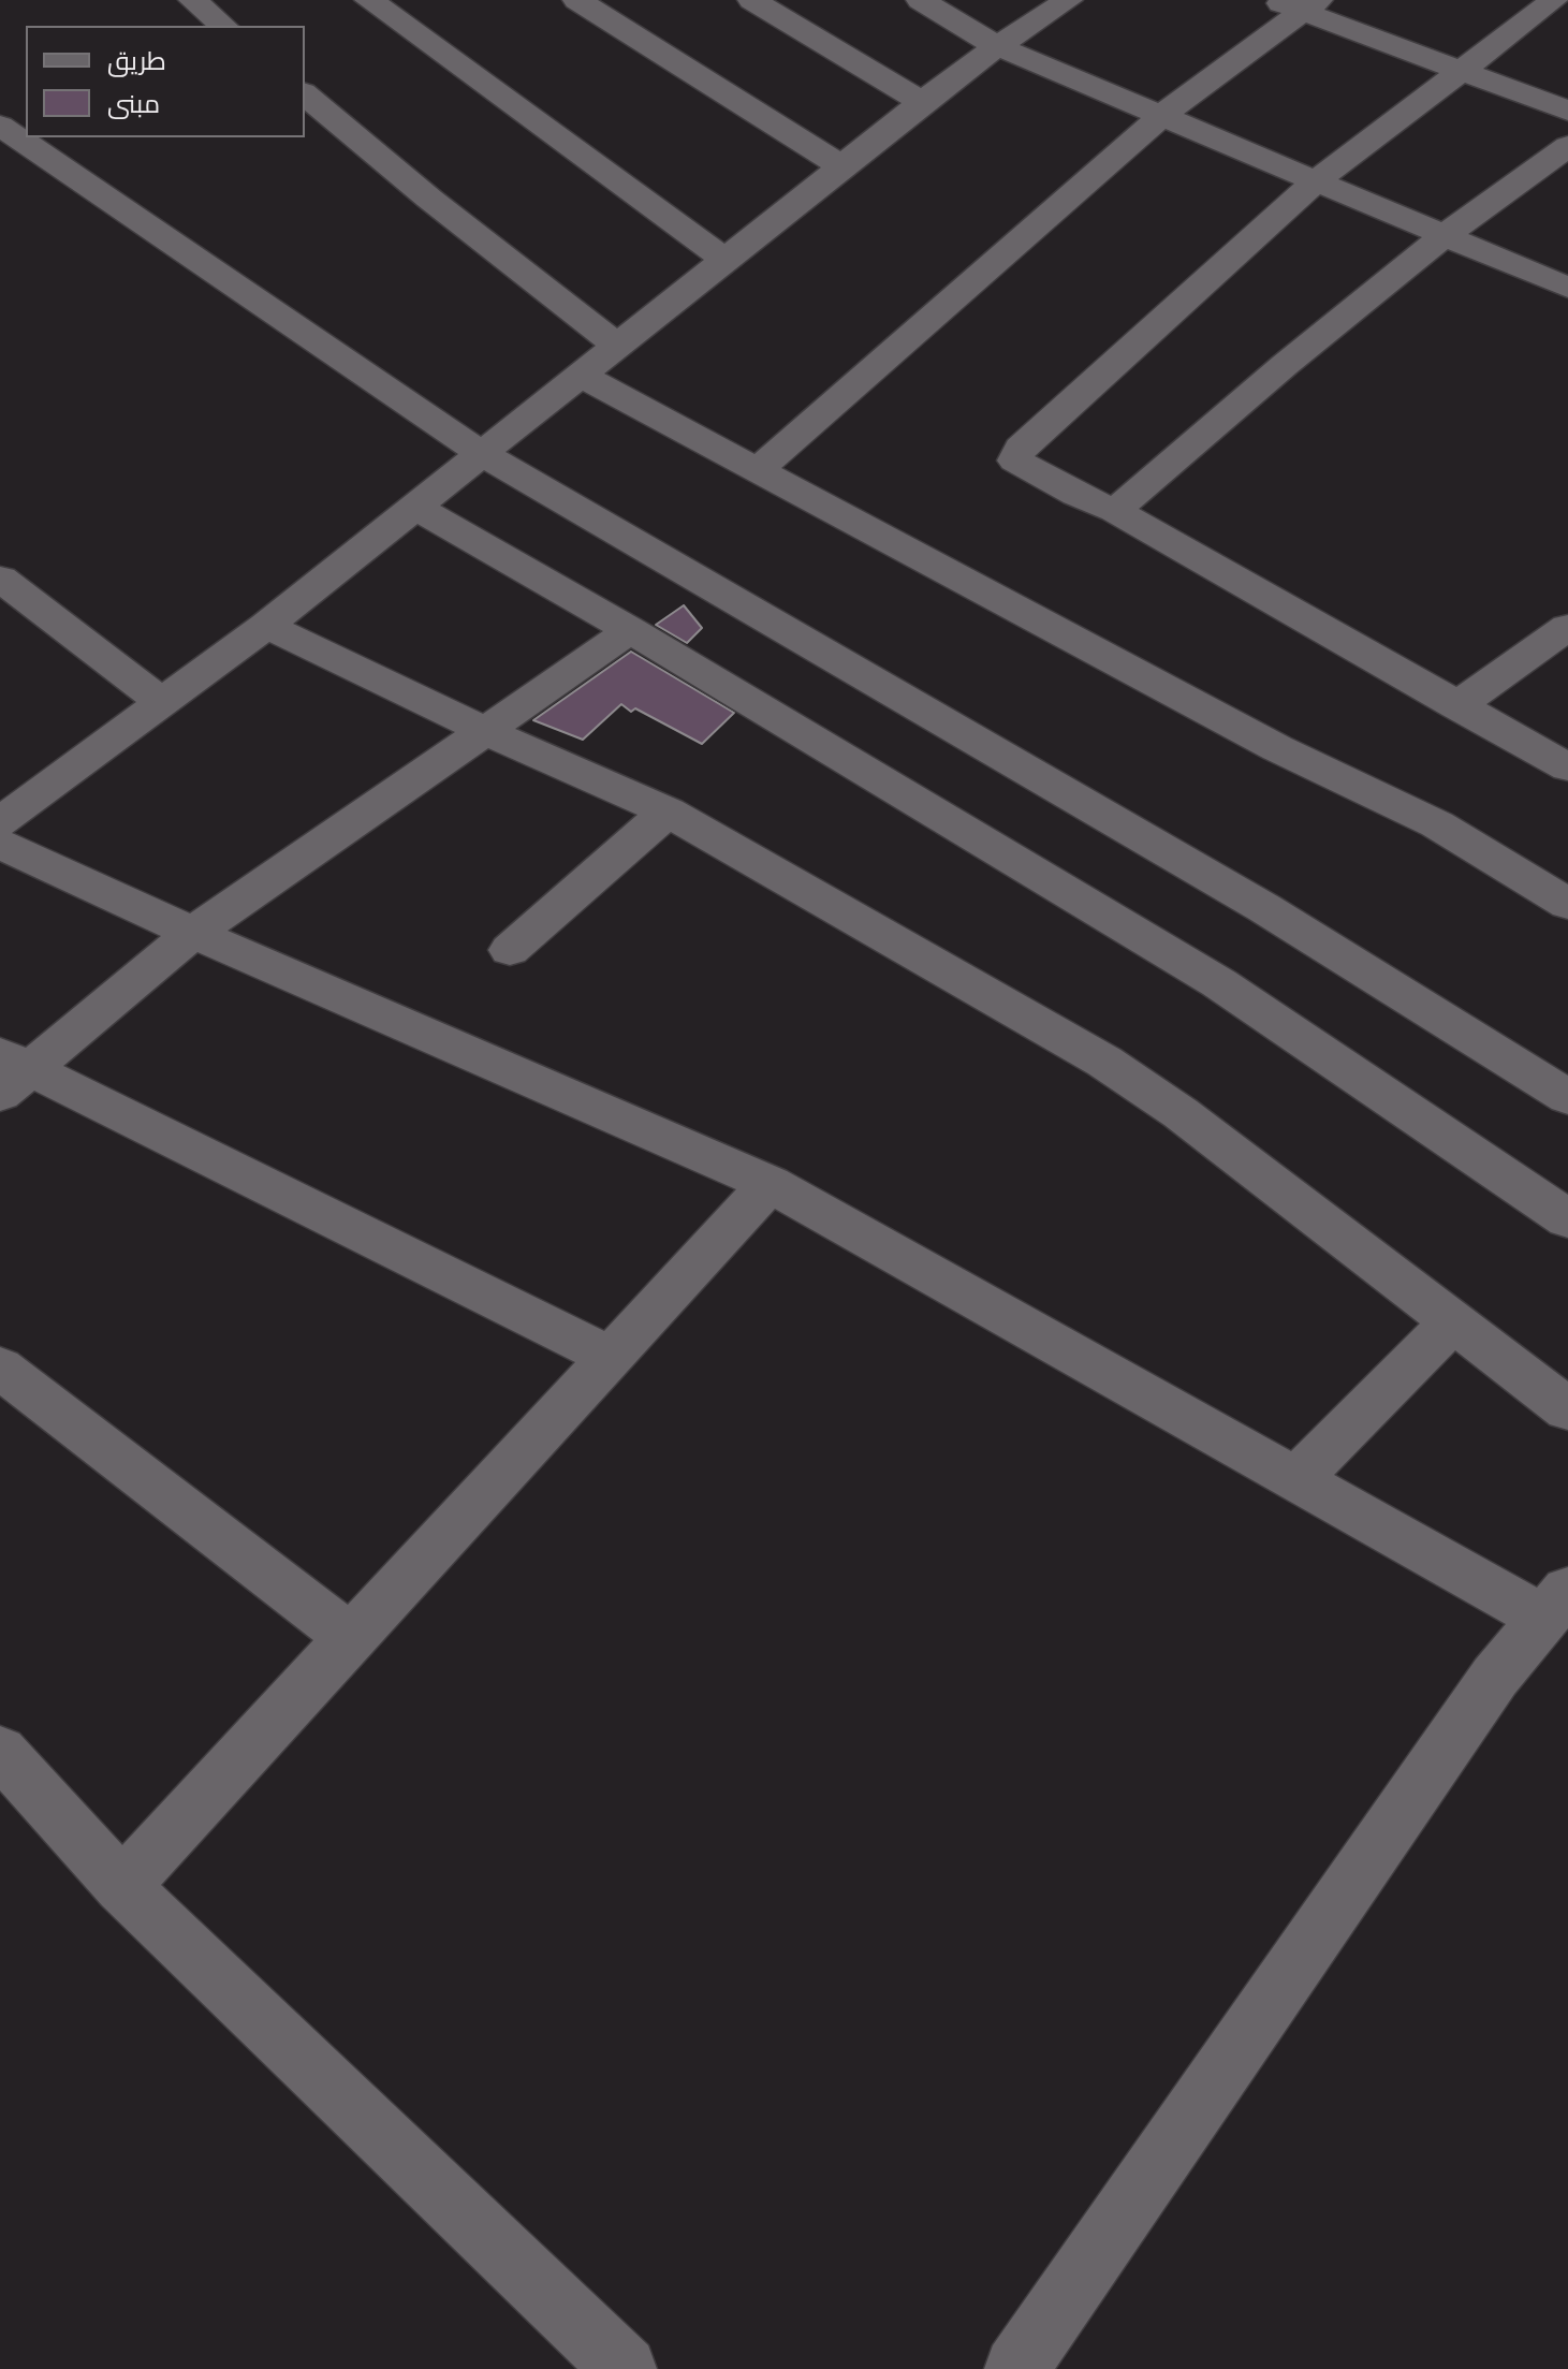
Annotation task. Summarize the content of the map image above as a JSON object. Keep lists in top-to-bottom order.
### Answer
{
  "legend": ["طريق", "مبنى"]
}
